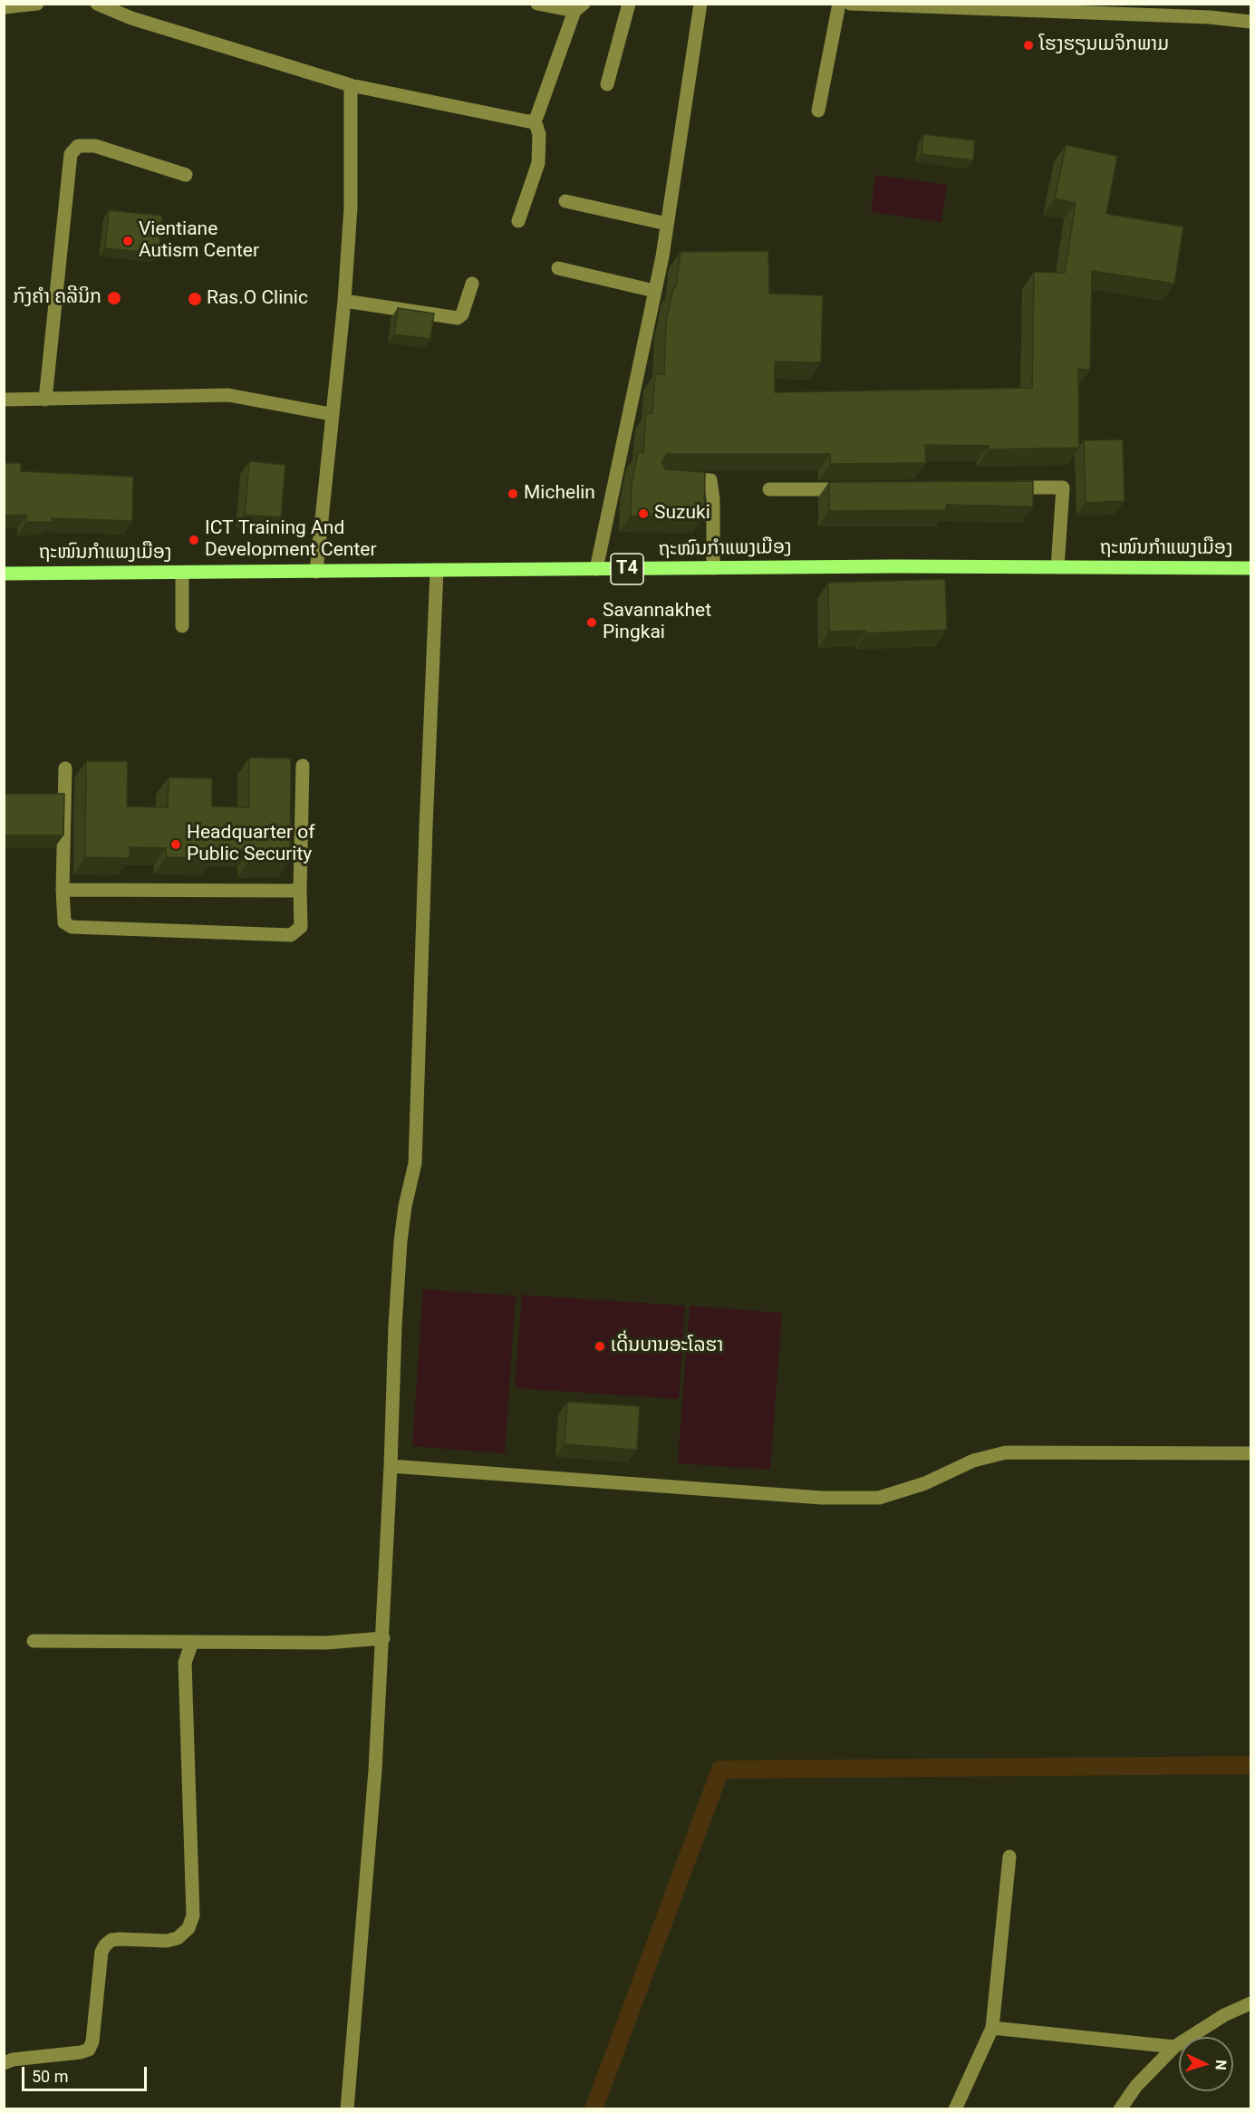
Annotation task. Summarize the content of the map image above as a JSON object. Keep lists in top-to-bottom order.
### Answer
{
  "streets": {
    "main road": ["ຖະໜົນກຳແພງເມືອງ", "T4"]
  },
  "places": [
    "ໂຮງຮຽນເມຈິກພາມ",
    "Vientiane Autism Center",
    "ກົງຄຳ ຄລີນິກ",
    "Ras.O Clinic",
    "Michelin",
    "Suzuki",
    "ICT Training And Development Center",
    "Savannakhet Pingkai",
    "Headquarter of Public Security",
    "ເດີ່ນບານອະໂລຮາ"
  ],
  "scale_bar": "50 m",
  "north": "right"
}
